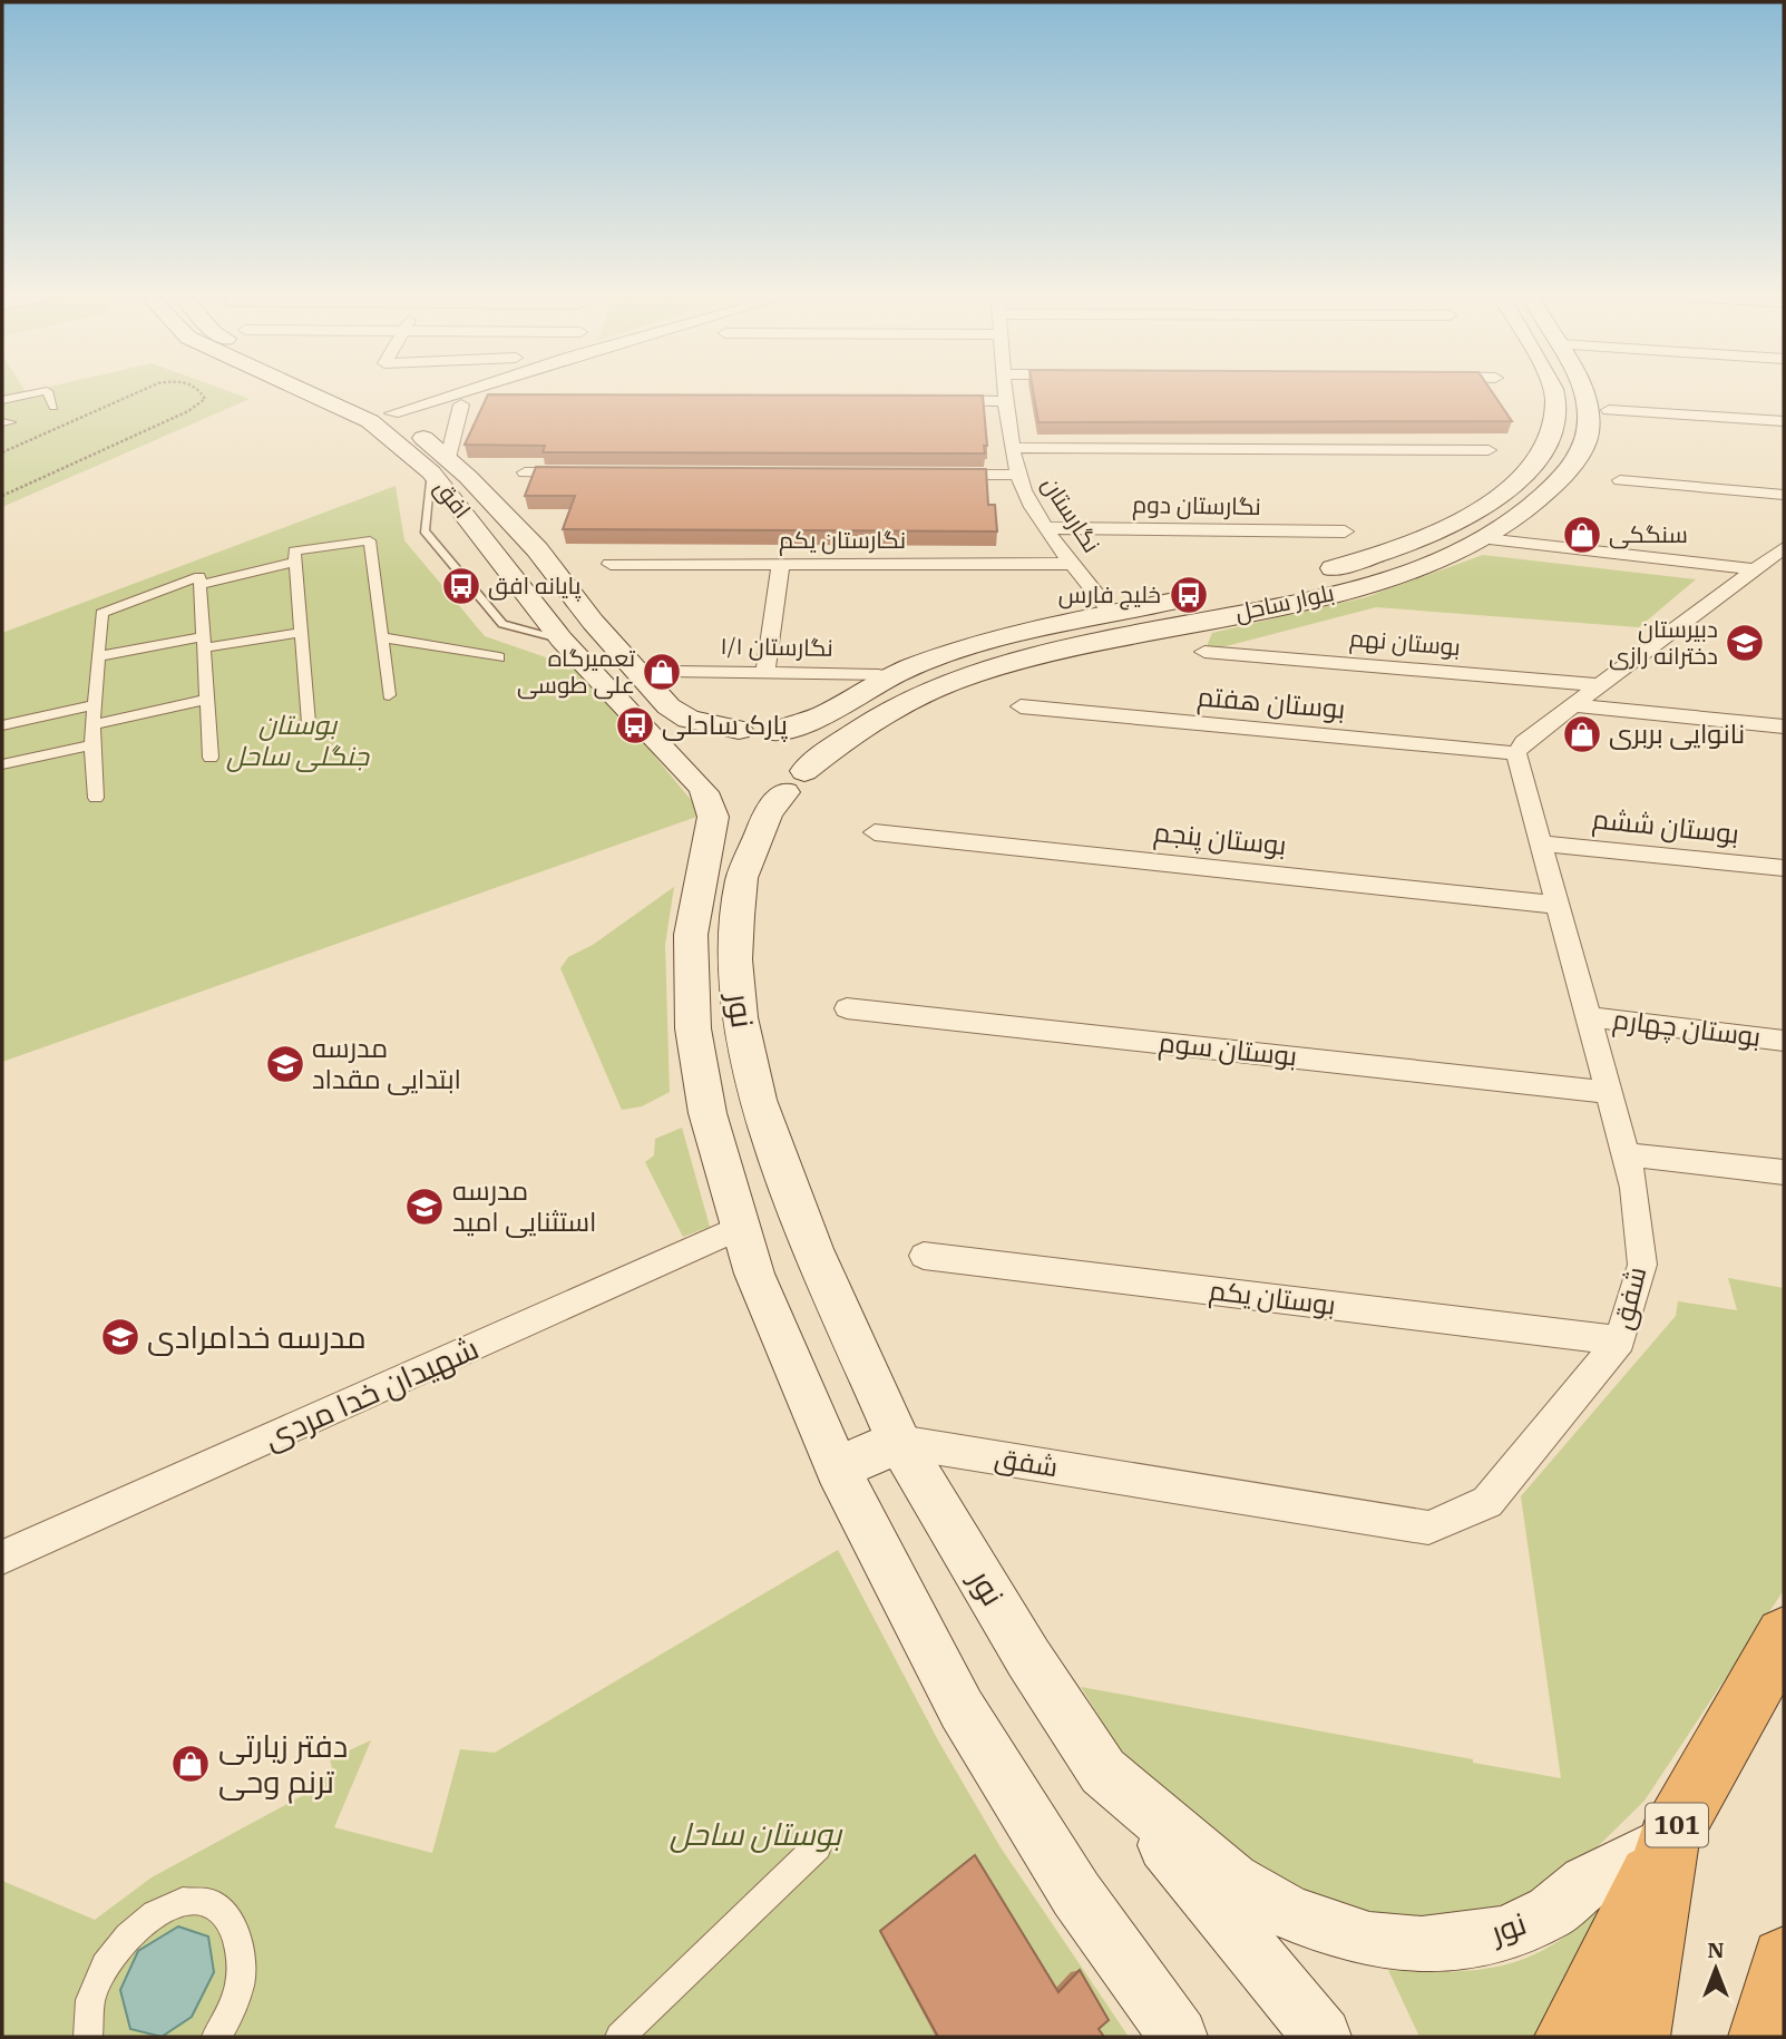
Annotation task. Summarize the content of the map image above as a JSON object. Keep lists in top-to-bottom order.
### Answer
{
  "streets": {
    "highway": ["101"],
    "main road": ["افق", "بلوار ساحل", "نور"],
    "street": [
      "نگارستان دوم",
      "نگارستان",
      "نگارستان یکم",
      "بوستان نهم",
      "نگارستان ۱/۱",
      "بوستان هفتم",
      "بوستان ششم",
      "بوستان پنجم",
      "بوستان چهارم",
      "بوستان سوم",
      "بوستان یکم",
      "شفق",
      "شهیدان خدا مردی"
    ]
  },
  "crossings": [
    ["افق", "بلوار ساحل"],
    ["افق", "نور"],
    ["نگارستان دوم", "نگارستان"],
    ["نگارستان", "نگارستان یکم"],
    ["نگارستان", "بلوار ساحل"],
    ["بلوار ساحل", "نور"],
    ["بوستان هفتم", "شفق"],
    ["بوستان ششم", "شفق"],
    ["بوستان پنجم", "شفق"],
    ["نور", "شفق"],
    ["نور", "شهیدان خدا مردی"],
    ["نور", "101"],
    ["بوستان چهارم", "شفق"],
    ["بوستان سوم", "شفق"],
    ["بوستان یکم", "شفق"]
  ],
  "parks": ["بوستان جنگلی ساحل", "بوستان ساحل"],
  "places": {
    "shop": [
      "سنگکی",
      "تعمیرگاه علی طوسی",
      "نانوایی بربری",
      "دفتر زیارتی ترنم وحی"
    ],
    "bus stop": ["پایانه افق", "خلیج فارس", "پارک ساحلی"],
    "school or university": [
      "دبیرستان دخترانه رازی",
      "مدرسه ابتدایی مقداد",
      "مدرسه استثنایی امید",
      "مدرسه خدامرادی"
    ]
  },
  "north": "top"
}
